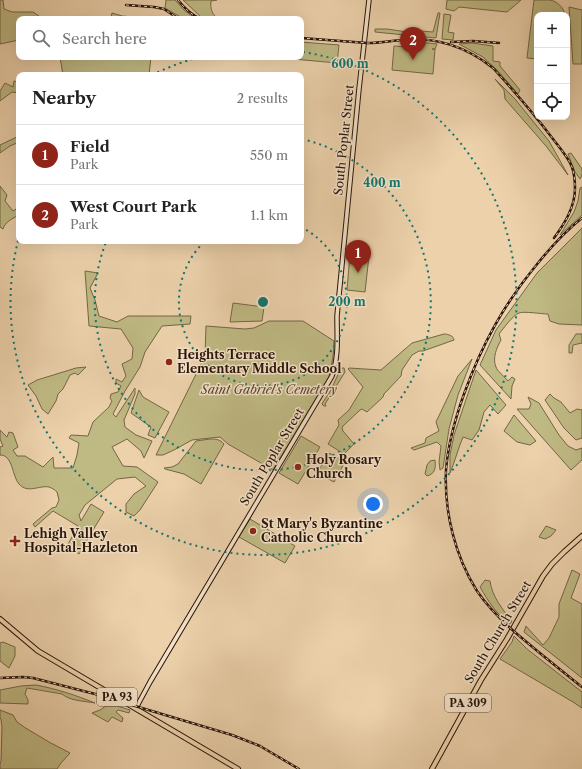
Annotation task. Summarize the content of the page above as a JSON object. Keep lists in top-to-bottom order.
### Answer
{
  "streets": {
    "highway": ["South Church Street", "PA 93", "PA 309"],
    "main road": ["South Poplar Street"]
  },
  "crossings": [
    ["South Poplar Street", "PA 93"]
  ],
  "parks": ["Saint Gabriel's Cemetery"],
  "places": {
    "other": ["Heights Terrace Elementary Middle School", "Holy Rosary Church", "St Mary's Byzantine Catholic Church"],
    "health": ["Lehigh Valley Hospital-Hazleton"]
  },
  "page": {
    "map_buttons": ["+", "−"],
    "search": "Search here",
    "pins": ["2", "1"],
    "heading": ["Nearby", "2 results"],
    "list": [
      {
        "mark": "1",
        "name": "Field",
        "note": "Park",
        "value": "550 m"
      },
      {
        "mark": "2",
        "name": "West Court Park",
        "note": "Park",
        "value": "1.1 km"
      }
    ]
  },
  "rings": ["600 m", "400 m", "200 m"]
}
